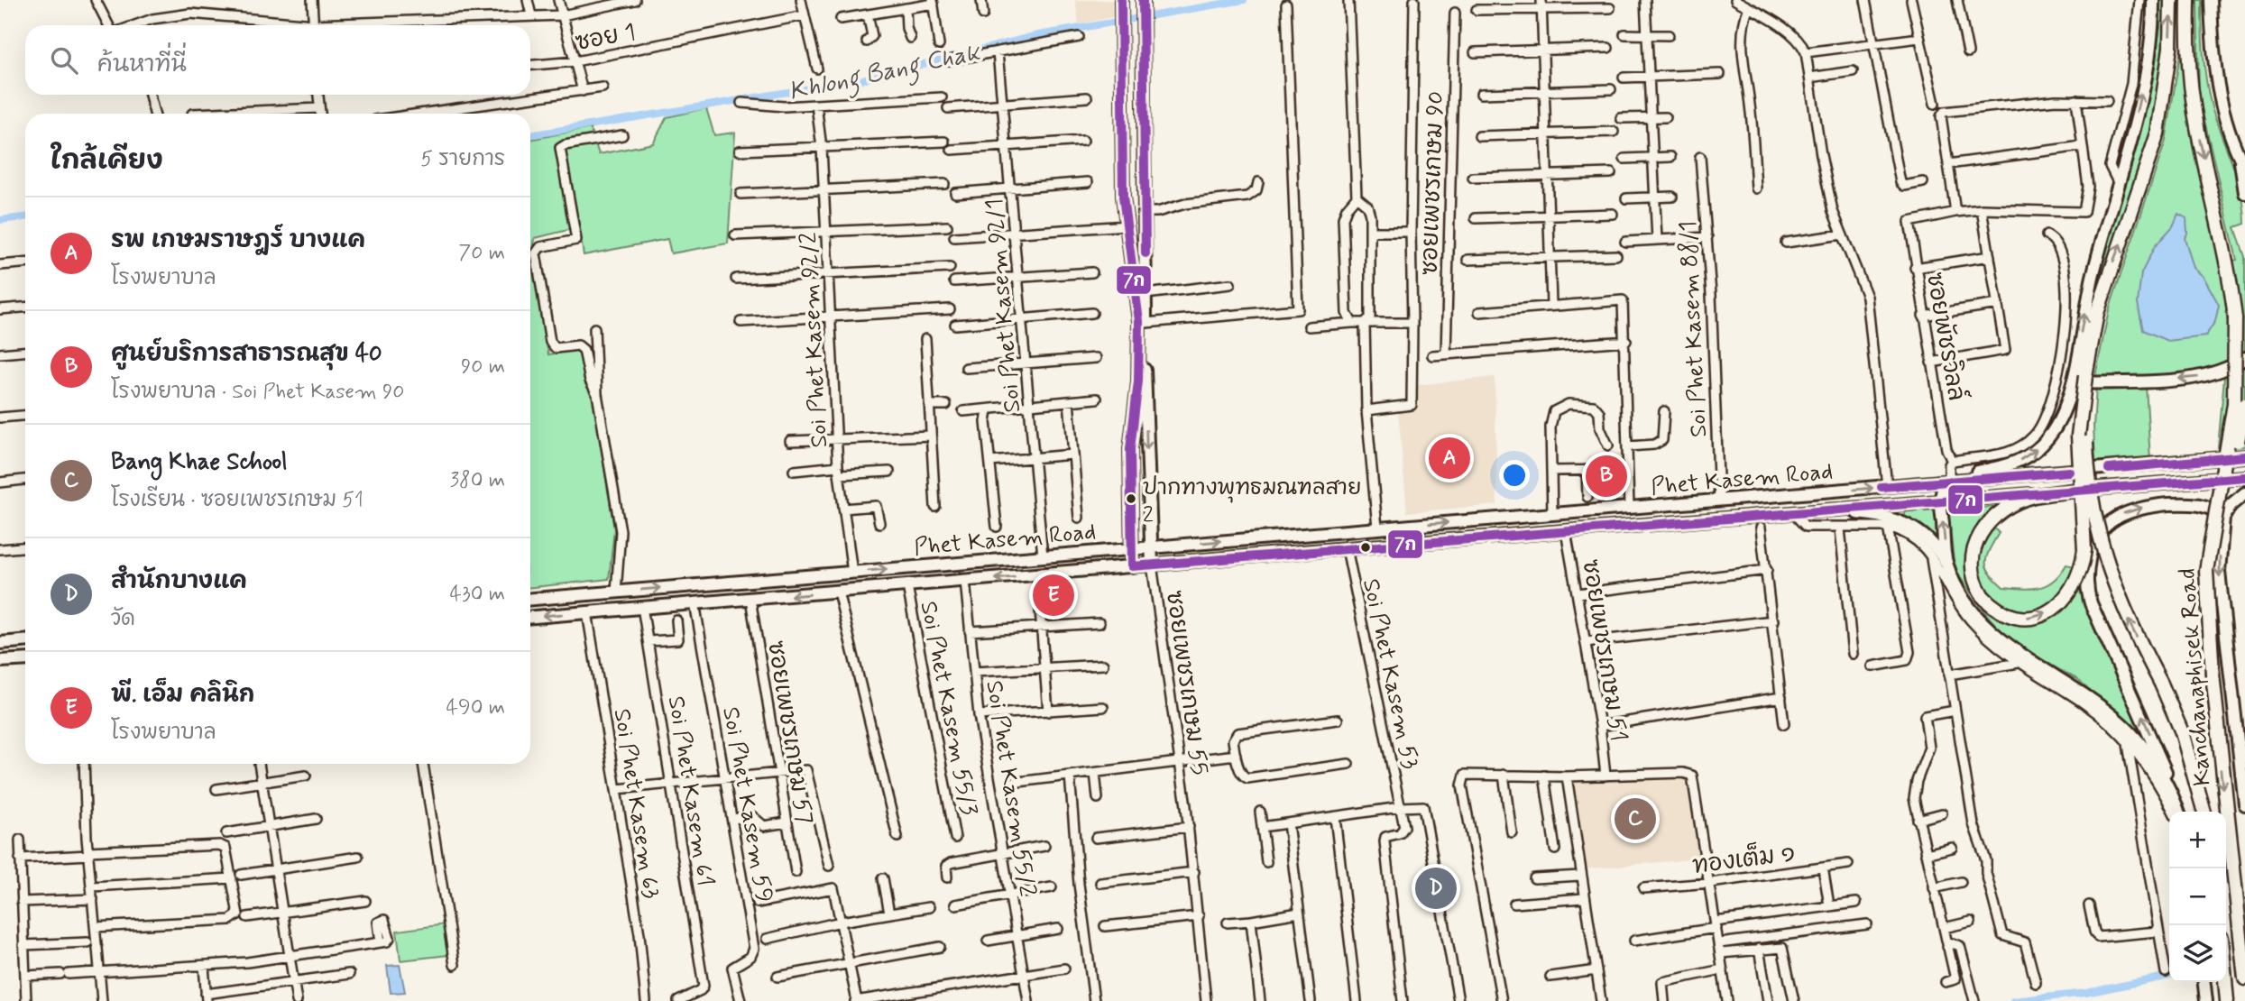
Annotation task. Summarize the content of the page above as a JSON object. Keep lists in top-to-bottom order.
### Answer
{
  "streets": {
    "highway": ["Kanchanaphisek Road"],
    "main road": ["Phet Kasem Road"],
    "street": [
      "ซอย 1",
      "ซอยเพชรเกษม 90",
      "Soi Phet Kasem 92/1",
      "Soi Phet Kasem 88/1",
      "ซอยพัชรวิลล์",
      "Soi Phet Kasem 92/2",
      "ซอยเพชรเกษม 51",
      "Soi Phet Kasem 53",
      "ซอยเพชรเกษม 55",
      "Soi Phet Kasem 55/3",
      "ซอยเพชรเกษม 57",
      "Soi Phet Kasem 55/2",
      "Soi Phet Kasem 61",
      "Soi Phet Kasem 63",
      "Soi Phet Kasem 59",
      "ทองเต็ม ๑"
    ]
  },
  "crossings": [
    ["Soi Phet Kasem 92/1", "Phet Kasem Road"],
    ["Soi Phet Kasem 88/1", "Phet Kasem Road"],
    ["Soi Phet Kasem 92/2", "Phet Kasem Road"],
    ["Phet Kasem Road", "ซอยเพชรเกษม 51"],
    ["Phet Kasem Road", "Soi Phet Kasem 53"],
    ["Phet Kasem Road", "ซอยเพชรเกษม 55"],
    ["Phet Kasem Road", "Soi Phet Kasem 55/3"],
    ["Phet Kasem Road", "ซอยเพชรเกษม 57"],
    ["Phet Kasem Road", "Soi Phet Kasem 55/2"],
    ["Phet Kasem Road", "Soi Phet Kasem 61"],
    ["Phet Kasem Road", "Soi Phet Kasem 63"],
    ["Phet Kasem Road", "Soi Phet Kasem 59"]
  ],
  "water": ["Khlong Bang Chak"],
  "places": ["ปากทางพุทธมณฑลสาย 2"],
  "lines": ["transit line 7ก"],
  "page": {
    "search": "ค้นหาที่นี่",
    "heading": ["ใกล้เคียง", "5 รายการ"],
    "list": [
      {
        "mark": "A",
        "name": "รพ เกษมราษฎร์ บางแค",
        "note": "โรงพยาบาล",
        "value": "70 m"
      },
      {
        "mark": "B",
        "name": "ศูนย์บริการสาธารณสุข 40",
        "note": "โรงพยาบาล · Soi Phet Kasem 90",
        "value": "90 m"
      },
      {
        "mark": "C",
        "name": "Bang Khae School",
        "note": "โรงเรียน · ซอยเพชรเกษม 51",
        "value": "380 m"
      },
      {
        "mark": "D",
        "name": "สำนักบางแค",
        "note": "วัด",
        "value": "430 m"
      },
      {
        "mark": "E",
        "name": "พี. เอ็ม คลินิก",
        "note": "โรงพยาบาล",
        "value": "490 m"
      }
    ],
    "pins": [
      "A",
      "B",
      "E",
      "C",
      "D"
    ],
    "map_buttons": ["+", "−"]
  }
}
